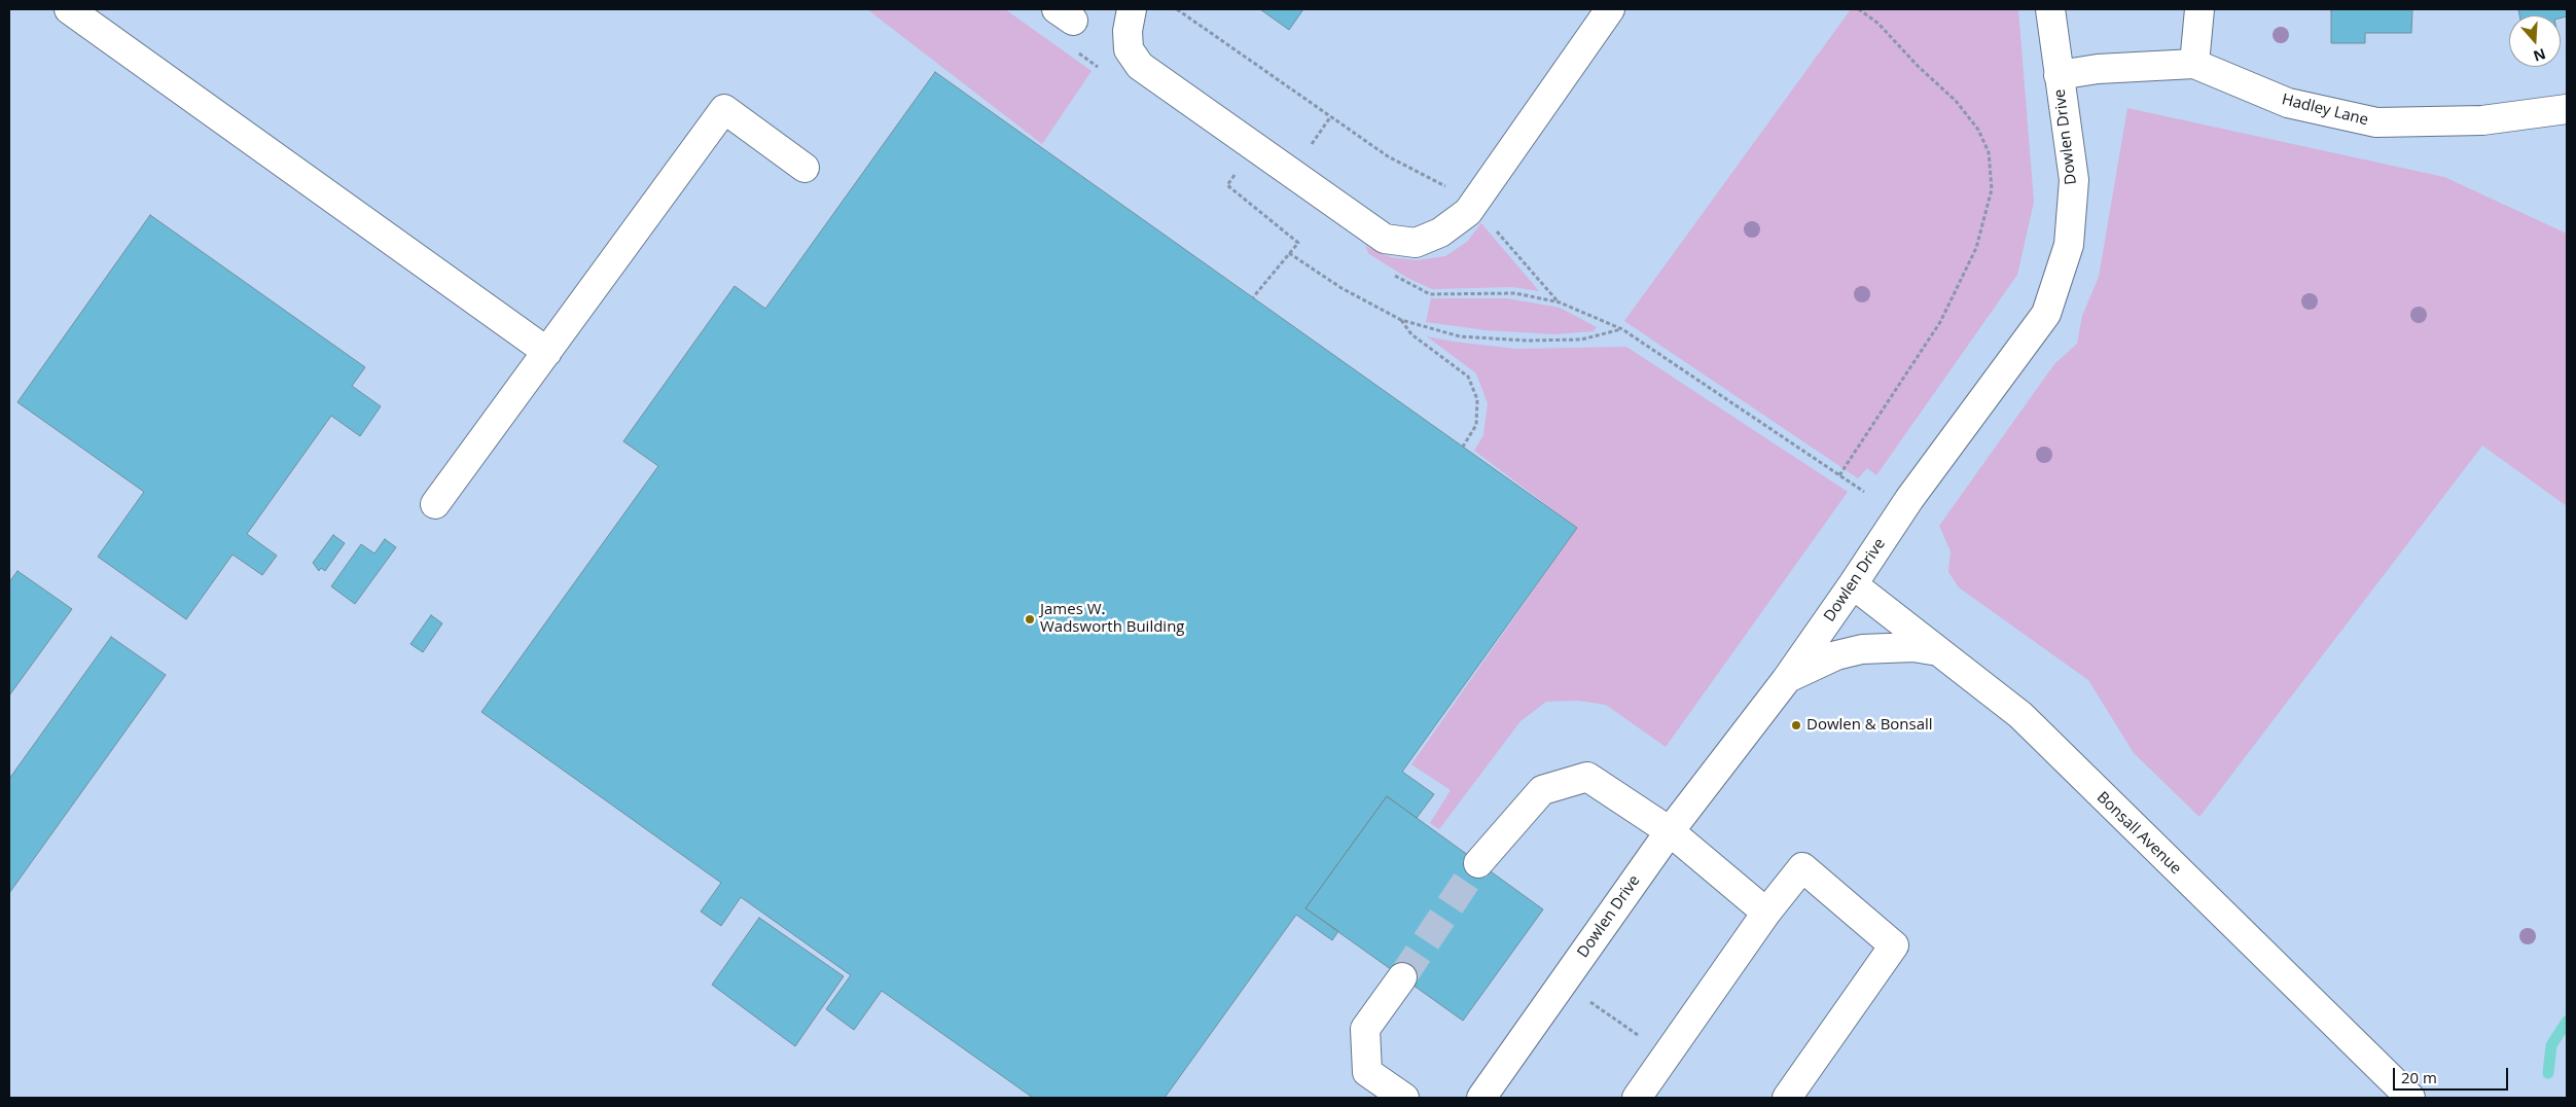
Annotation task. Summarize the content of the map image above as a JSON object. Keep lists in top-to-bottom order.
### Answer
{
  "streets": {
    "street": ["Hadley Lane", "Dowlen Drive", "Bonsall Avenue"]
  },
  "crossings": [
    ["Hadley Lane", "Dowlen Drive"],
    ["Dowlen Drive", "Bonsall Avenue"]
  ],
  "places": ["James W. Wadsworth Building", "Dowlen & Bonsall"],
  "scale_bar": "20 m",
  "north": "bottom"
}
